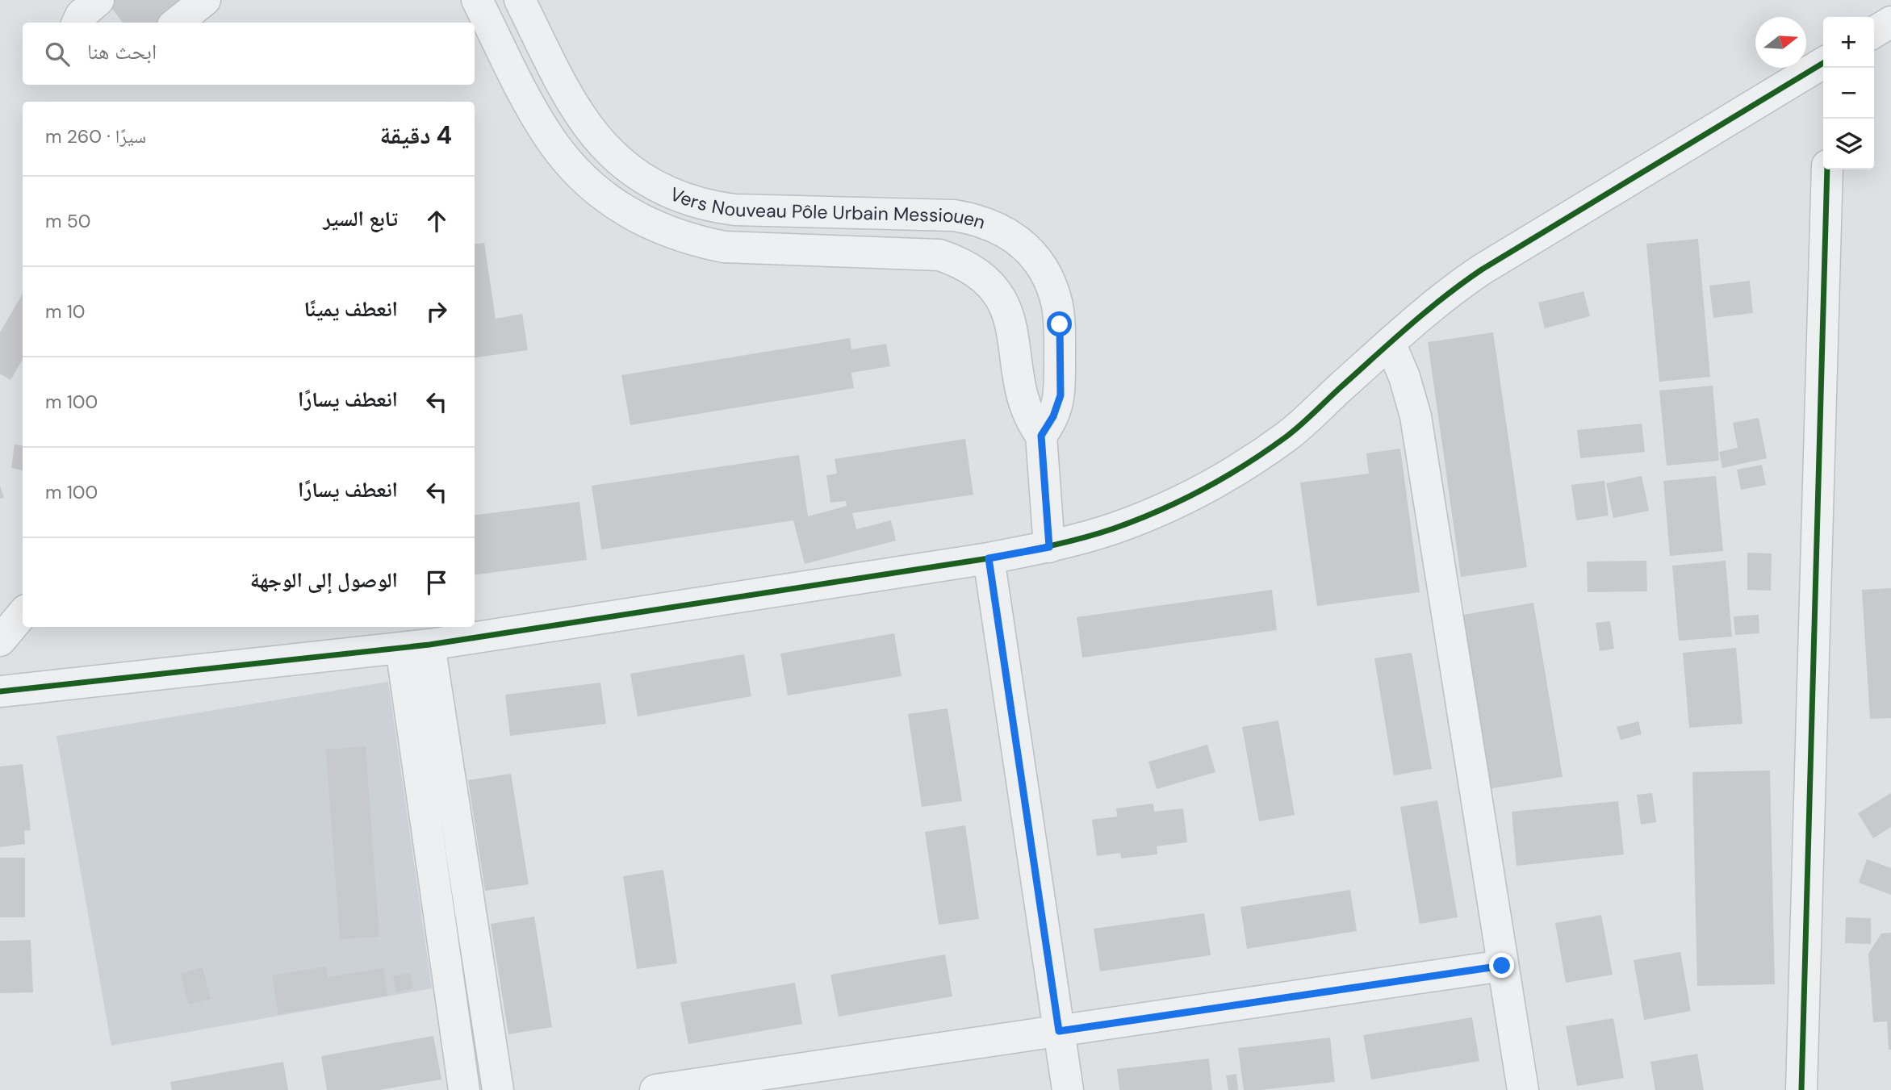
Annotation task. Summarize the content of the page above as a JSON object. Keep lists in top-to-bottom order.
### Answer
{
  "streets": {
    "street": ["Vers Nouveau Pôle Urbain Messiouen"]
  },
  "north": "right",
  "page": {
    "map_buttons": ["+", "−"],
    "search": "ابحث هنا",
    "heading": ["4 دقيقة", "سيرًا · 260 m"],
    "list": [
      ["تابع السير", "50 m"],
      ["انعطف يمينًا", "10 m"],
      ["انعطف يسارًا", "100 m"],
      ["انعطف يسارًا", "100 m"],
      "الوصول إلى الوجهة"
    ]
  }
}
